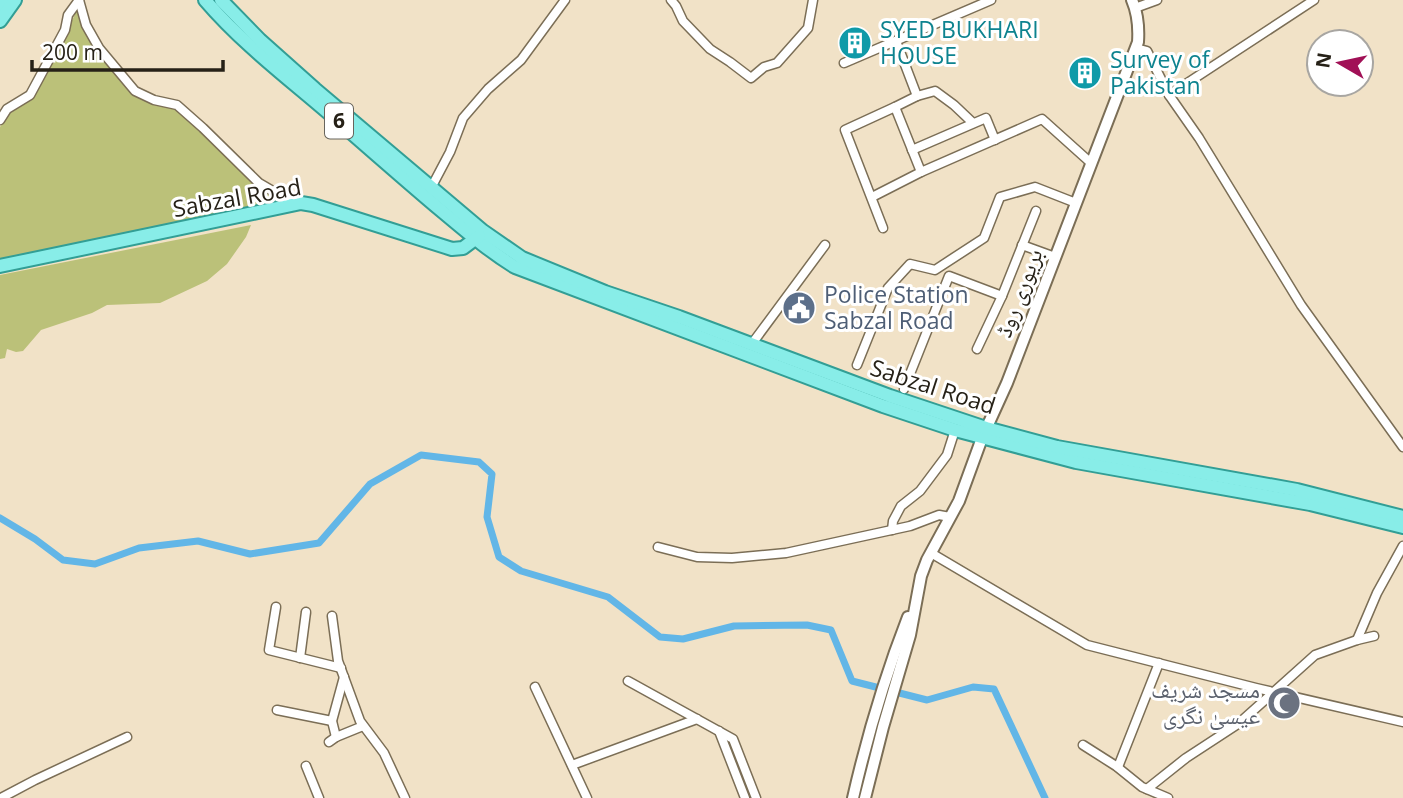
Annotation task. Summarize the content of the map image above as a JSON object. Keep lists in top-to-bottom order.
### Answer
{
  "streets": {
    "main road": ["6", "Sabzal Road", "بریوری روڈ"]
  },
  "crossings": [
    ["6", "Sabzal Road"],
    ["Sabzal Road", "بریوری روڈ"]
  ],
  "places": {
    "building": ["SYED BUKHARI HOUSE", "Survey of Pakistan"],
    "public building": ["Police Station Sabzal Road"],
    "mosque": ["مسجد شریف عیسیٰ نگری"]
  },
  "scale_bar": "200 m",
  "north": "left"
}
